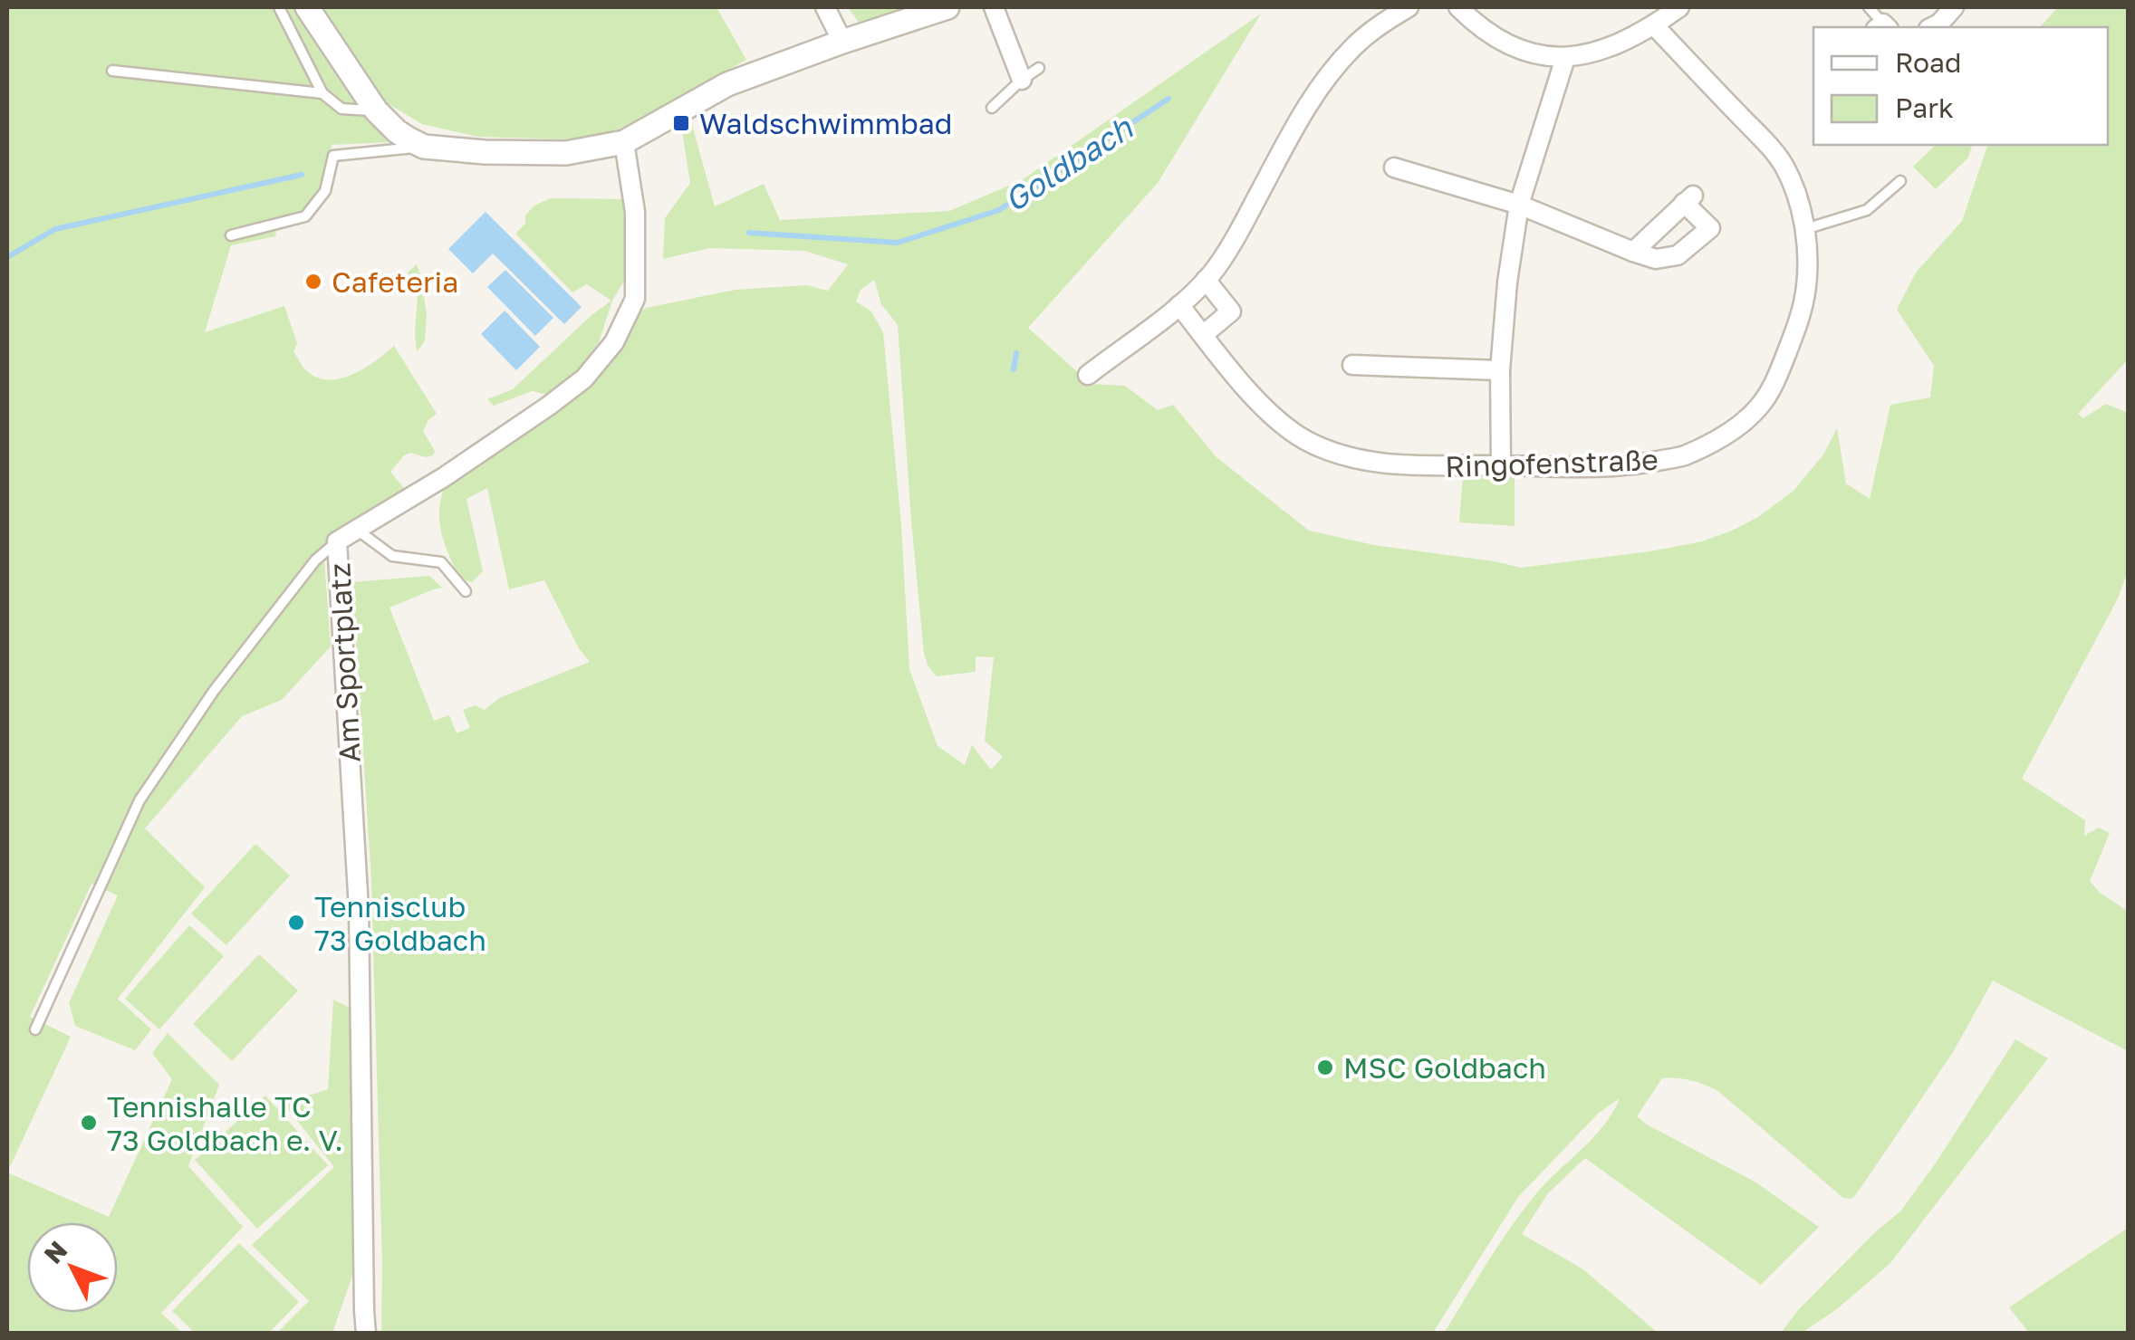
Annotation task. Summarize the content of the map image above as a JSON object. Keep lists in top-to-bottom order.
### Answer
{
  "streets": {
    "street": ["Ringofenstraße", "Am Sportplatz"]
  },
  "water": ["Goldbach"],
  "places": {
    "transit": ["Waldschwimmbad"],
    "other": [
      "Cafeteria",
      "Tennisclub 73 Goldbach",
      "MSC Goldbach",
      "Tennishalle TC 73 Goldbach e. V."
    ]
  },
  "legend": ["Road", "Park"],
  "north": "top left"
}
